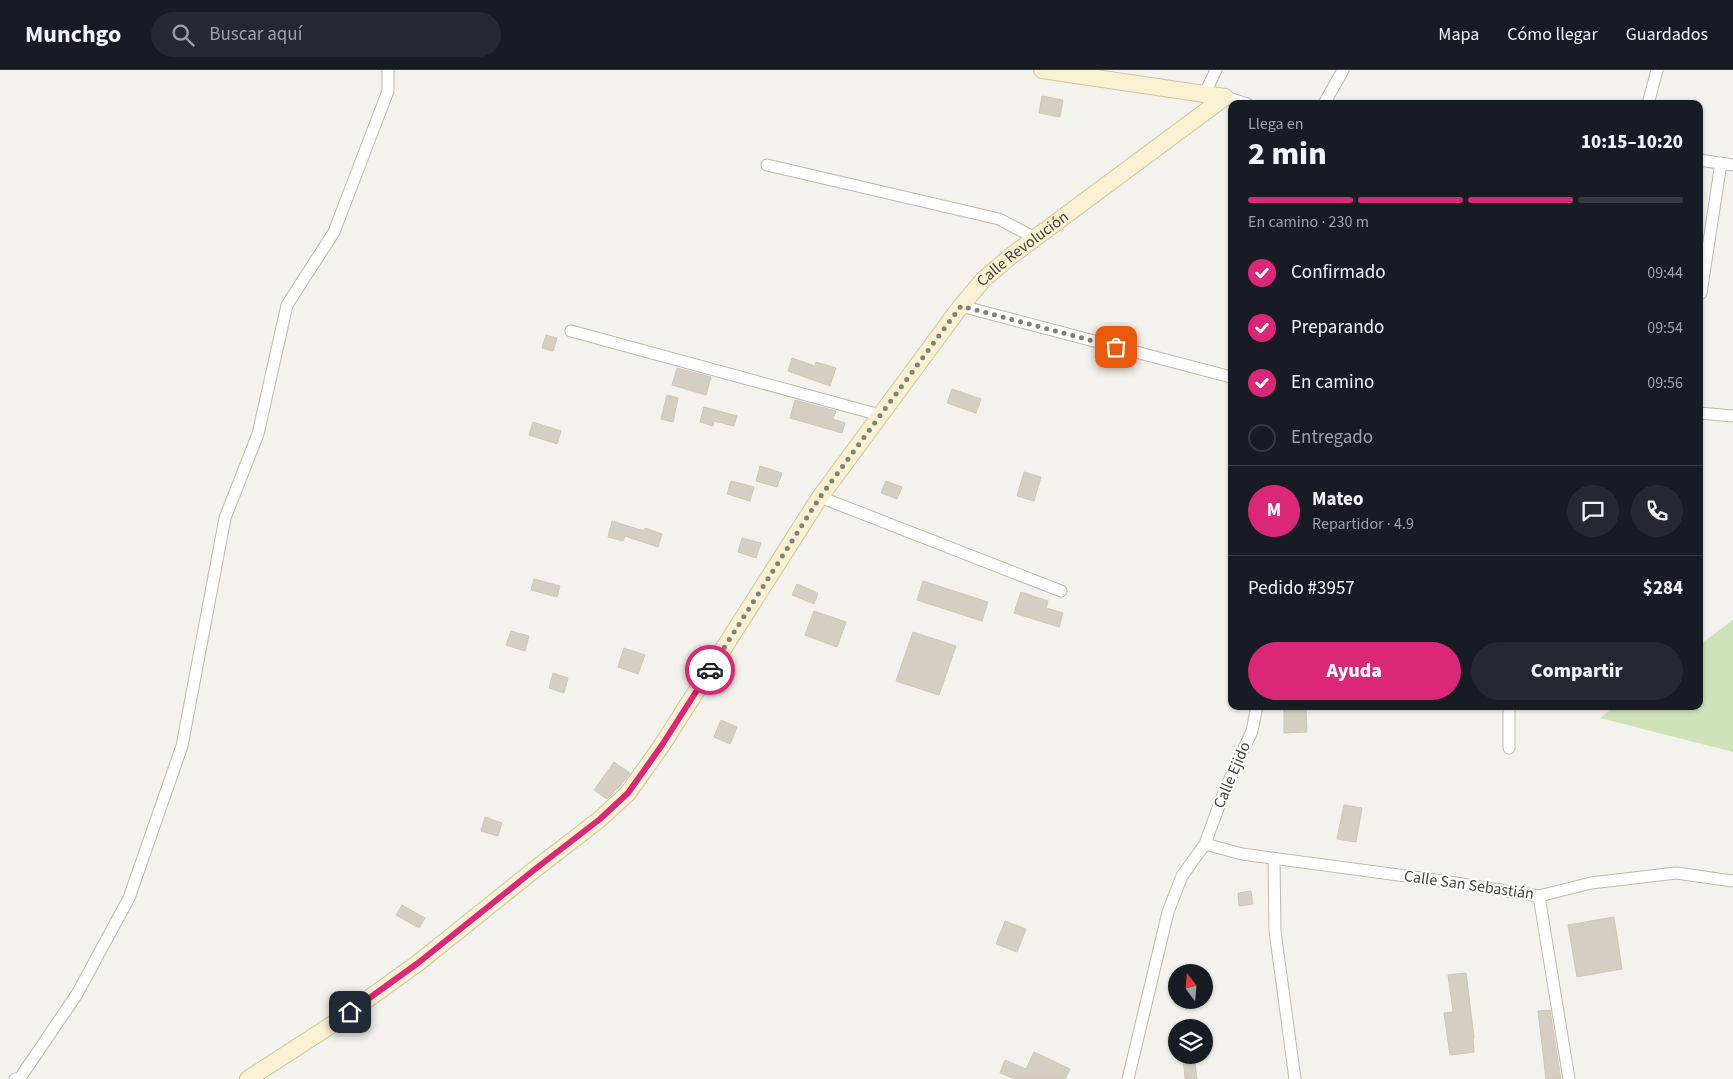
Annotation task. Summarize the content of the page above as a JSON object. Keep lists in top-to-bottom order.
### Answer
{
  "streets": {
    "street": ["Calle Revolución", "Calle Ejido", "Calle San Sebastián"]
  },
  "crossings": [
    ["Calle Ejido", "Calle San Sebastián"]
  ],
  "north": "top",
  "page": {
    "header": "Munchgo",
    "search": "Buscar aquí",
    "nav": ["Mapa", "Cómo llegar", "Guardados"],
    "heading": ["2 min", "Llega en", "10:15–10:20"],
    "panel": [
      "Mateo",
      "Repartidor · 4.9",
      "Pedido #3957",
      "$284"
    ],
    "bar": "En camino · 230 m",
    "list": [
      ["Confirmado", "09:44"],
      ["Preparando", "09:54"],
      ["En camino", "09:56"],
      "Entregado"
    ],
    "round": "M",
    "buttons": ["Ayuda", "Compartir"]
  }
}
